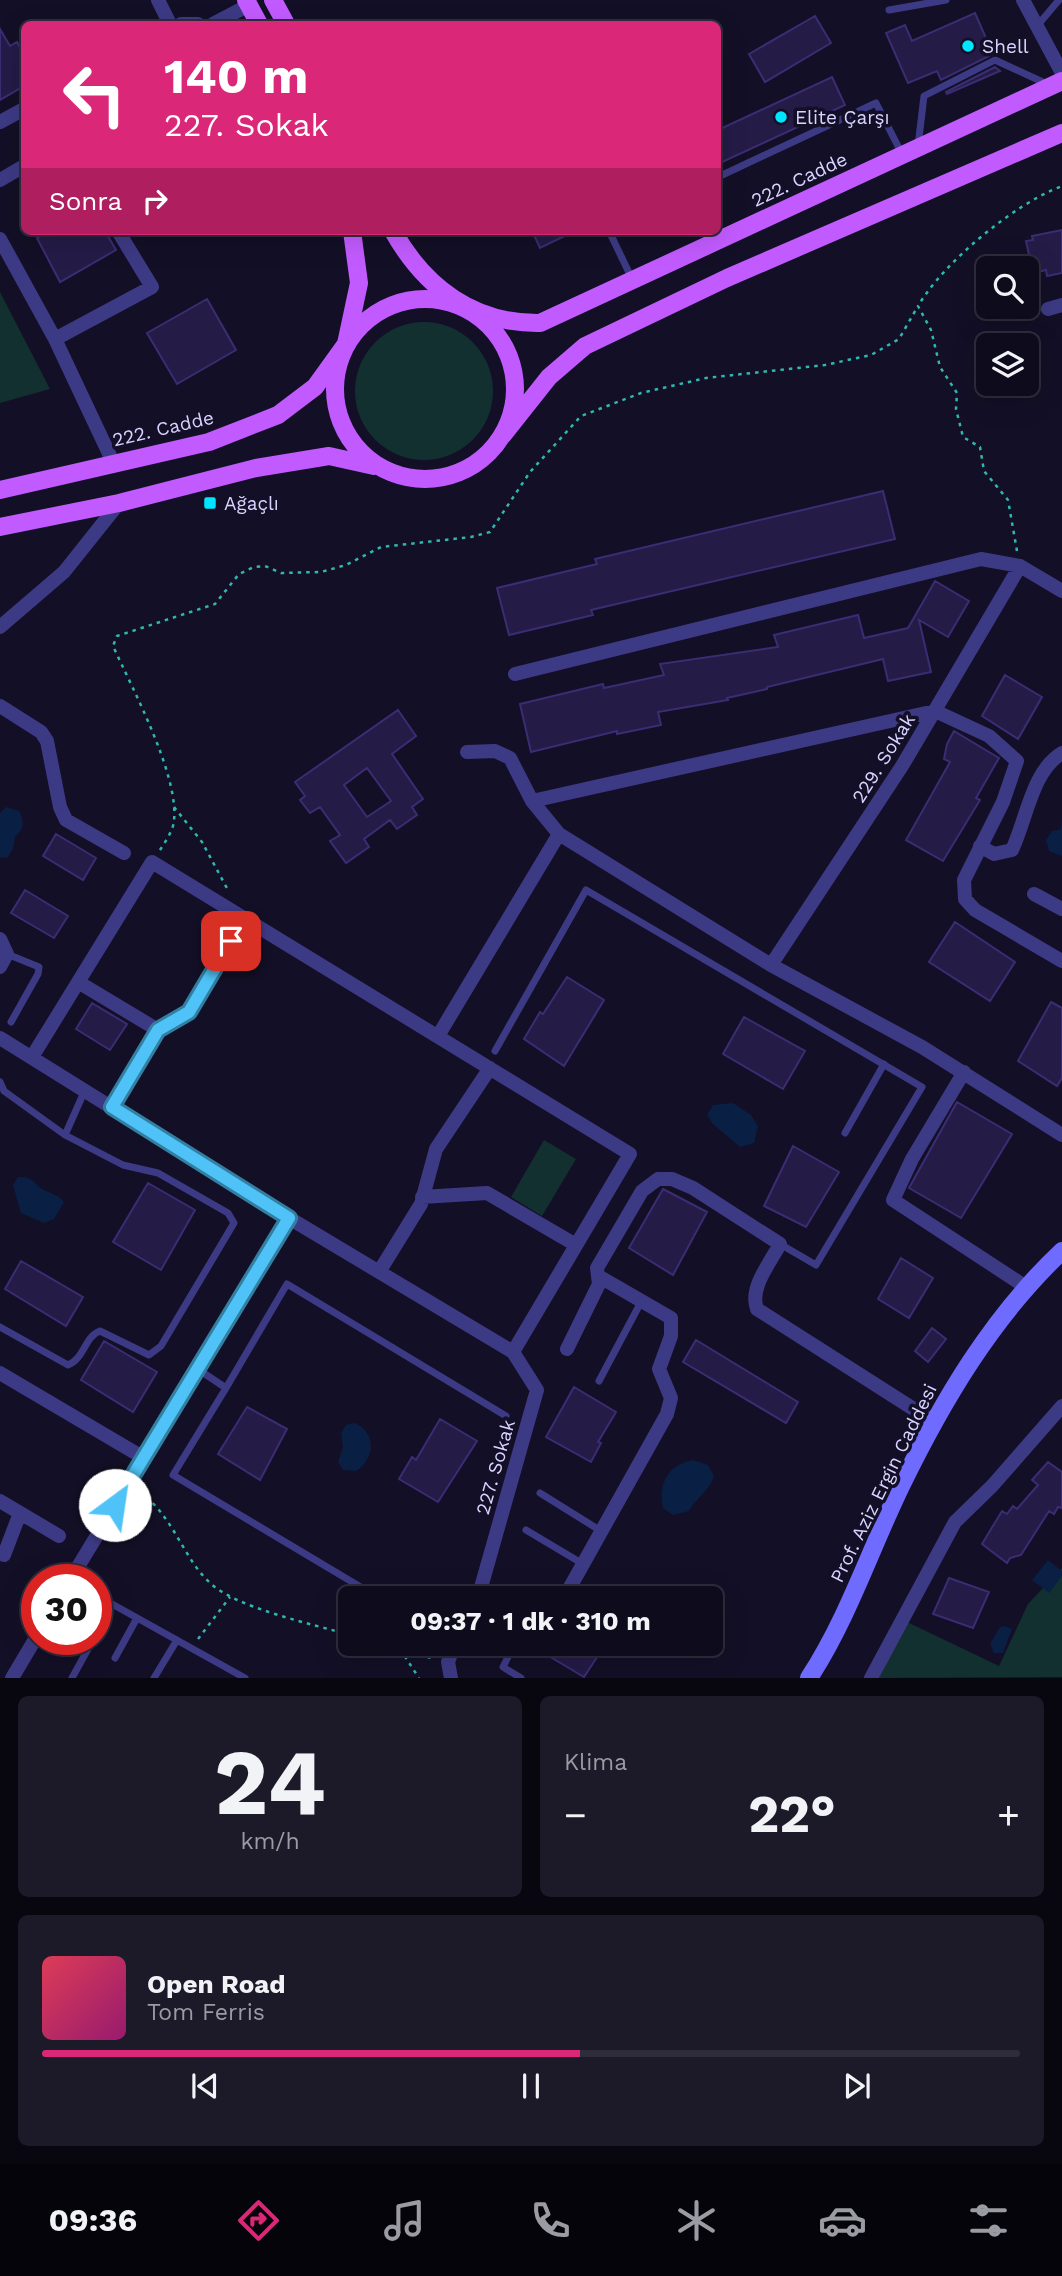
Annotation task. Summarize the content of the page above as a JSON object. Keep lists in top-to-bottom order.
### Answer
{
  "streets": {
    "main road": ["222. Cadde"],
    "street": ["229. Sokak", "227. Sokak", "Prof. Aziz Ergin Caddesi"]
  },
  "places": {
    "other": ["Shell", "Elite Çarşı"],
    "transit": ["Ağaçlı"]
  },
  "page": {
    "turn": ["140 m", "227. Sokak"],
    "then": "Sonra",
    "limit": "30",
    "trip": "09:37 · 1 dk · 310 m",
    "tile": [
      ["24", "km/h"],
      "Klima"
    ],
    "heat": ["−", "22°", "+"],
    "song": ["Open Road", "Tom Ferris"],
    "tabs": "09:36"
  }
}
